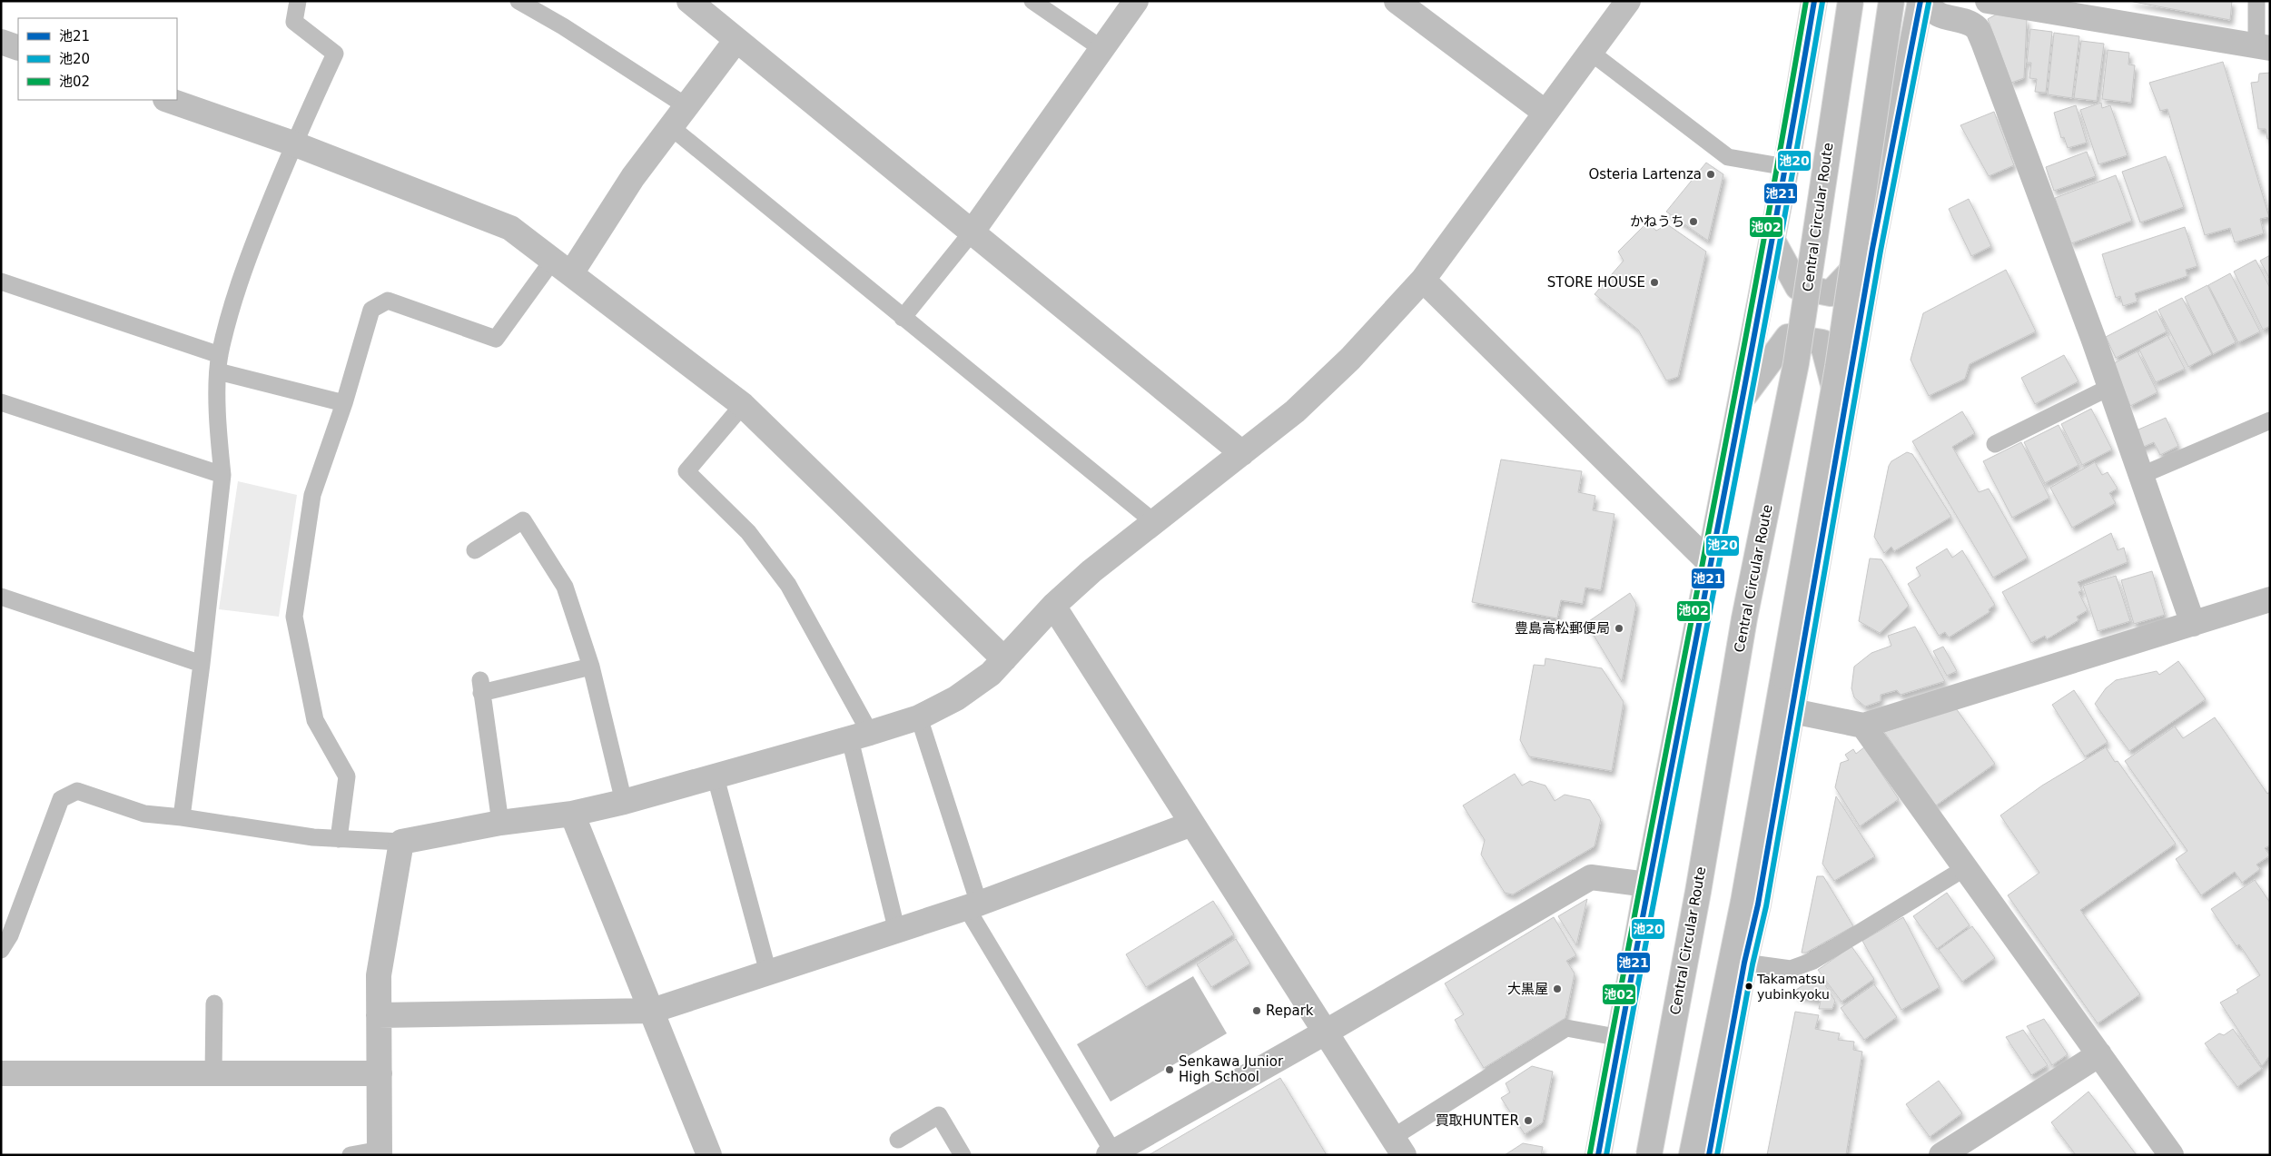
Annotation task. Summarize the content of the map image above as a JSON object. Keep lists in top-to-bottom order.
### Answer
{
  "streets": {
    "main road": ["Central Circular Route"]
  },
  "places": [
    "Osteria Lartenza",
    "かねうち",
    "STORE HOUSE",
    "豊島高松郵便局",
    "Takamatsu yubinkyoku",
    "大黒屋",
    "Repark",
    "Senkawa Junior High School",
    "買取HUNTER"
  ],
  "lines": ["transit line 池21", "transit line 池02", "transit line 池20"],
  "legend": ["池21", "池20", "池02"]
}
